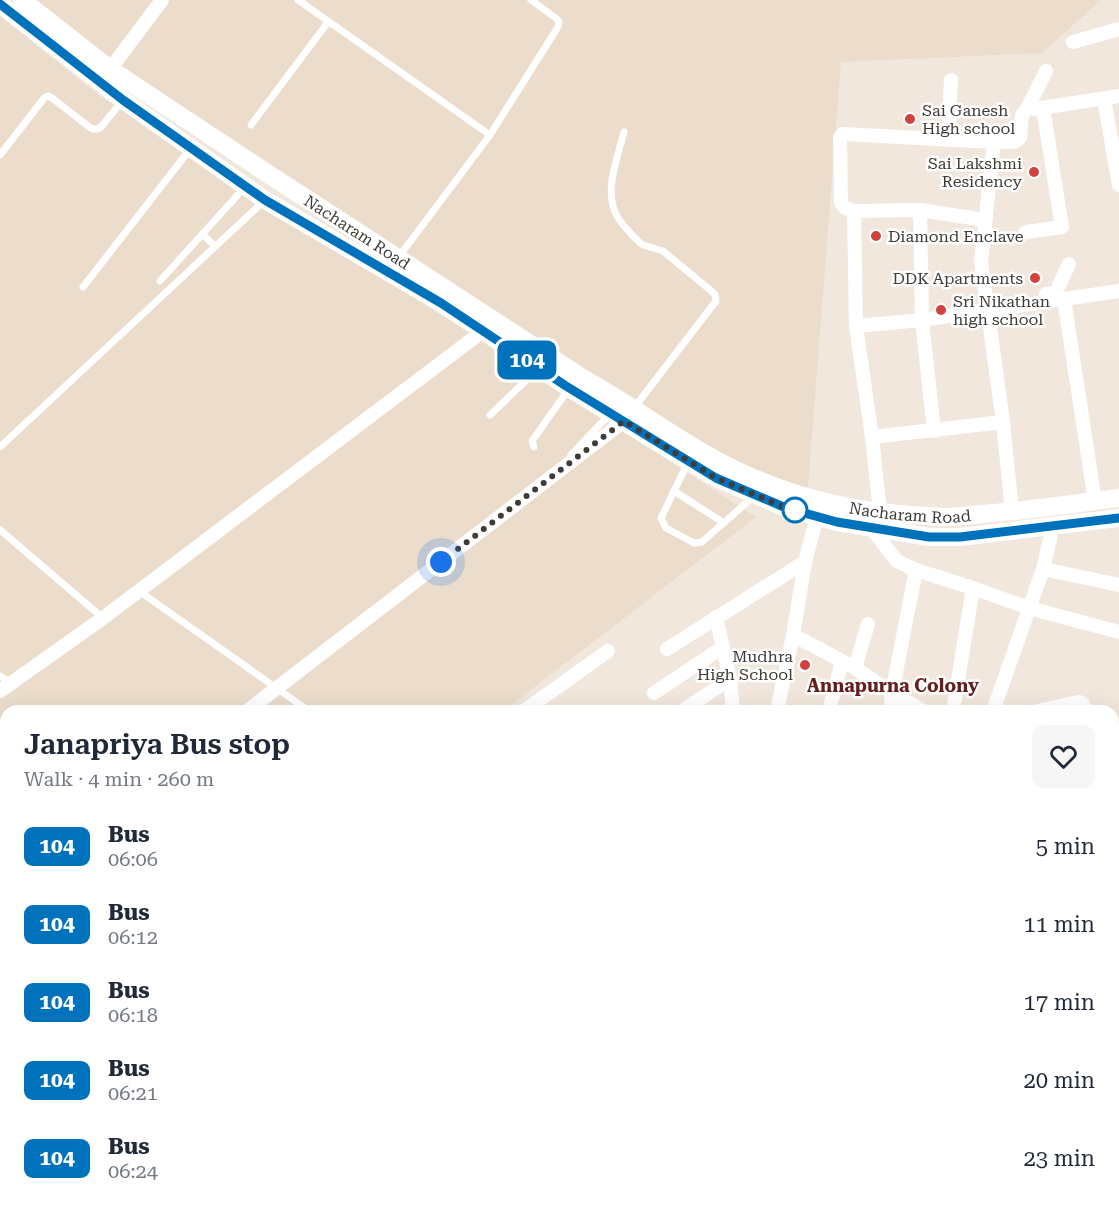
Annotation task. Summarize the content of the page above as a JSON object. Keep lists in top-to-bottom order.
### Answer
{
  "streets": {
    "main road": ["Nacharam Road"]
  },
  "districts": ["Annapurna Colony"],
  "places": [
    "Sai Ganesh High school",
    "Sai Lakshmi Residency",
    "Diamond Enclave",
    "DDK Apartments",
    "Sri Nikathan high school",
    "Mudhra High School"
  ],
  "lines": ["bus line 104"],
  "page": {
    "on_map": "104",
    "heading": ["Janapriya Bus stop", "Walk · 4 min · 260 m"],
    "list": [
      {
        "mark": "104",
        "name": "Bus",
        "note": "06:06",
        "value": "5 min"
      },
      {
        "mark": "104",
        "name": "Bus",
        "note": "06:12",
        "value": "11 min"
      },
      {
        "mark": "104",
        "name": "Bus",
        "note": "06:18",
        "value": "17 min"
      },
      {
        "mark": "104",
        "name": "Bus",
        "note": "06:21",
        "value": "20 min"
      },
      {
        "mark": "104",
        "name": "Bus",
        "note": "06:24",
        "value": "23 min"
      }
    ]
  }
}
